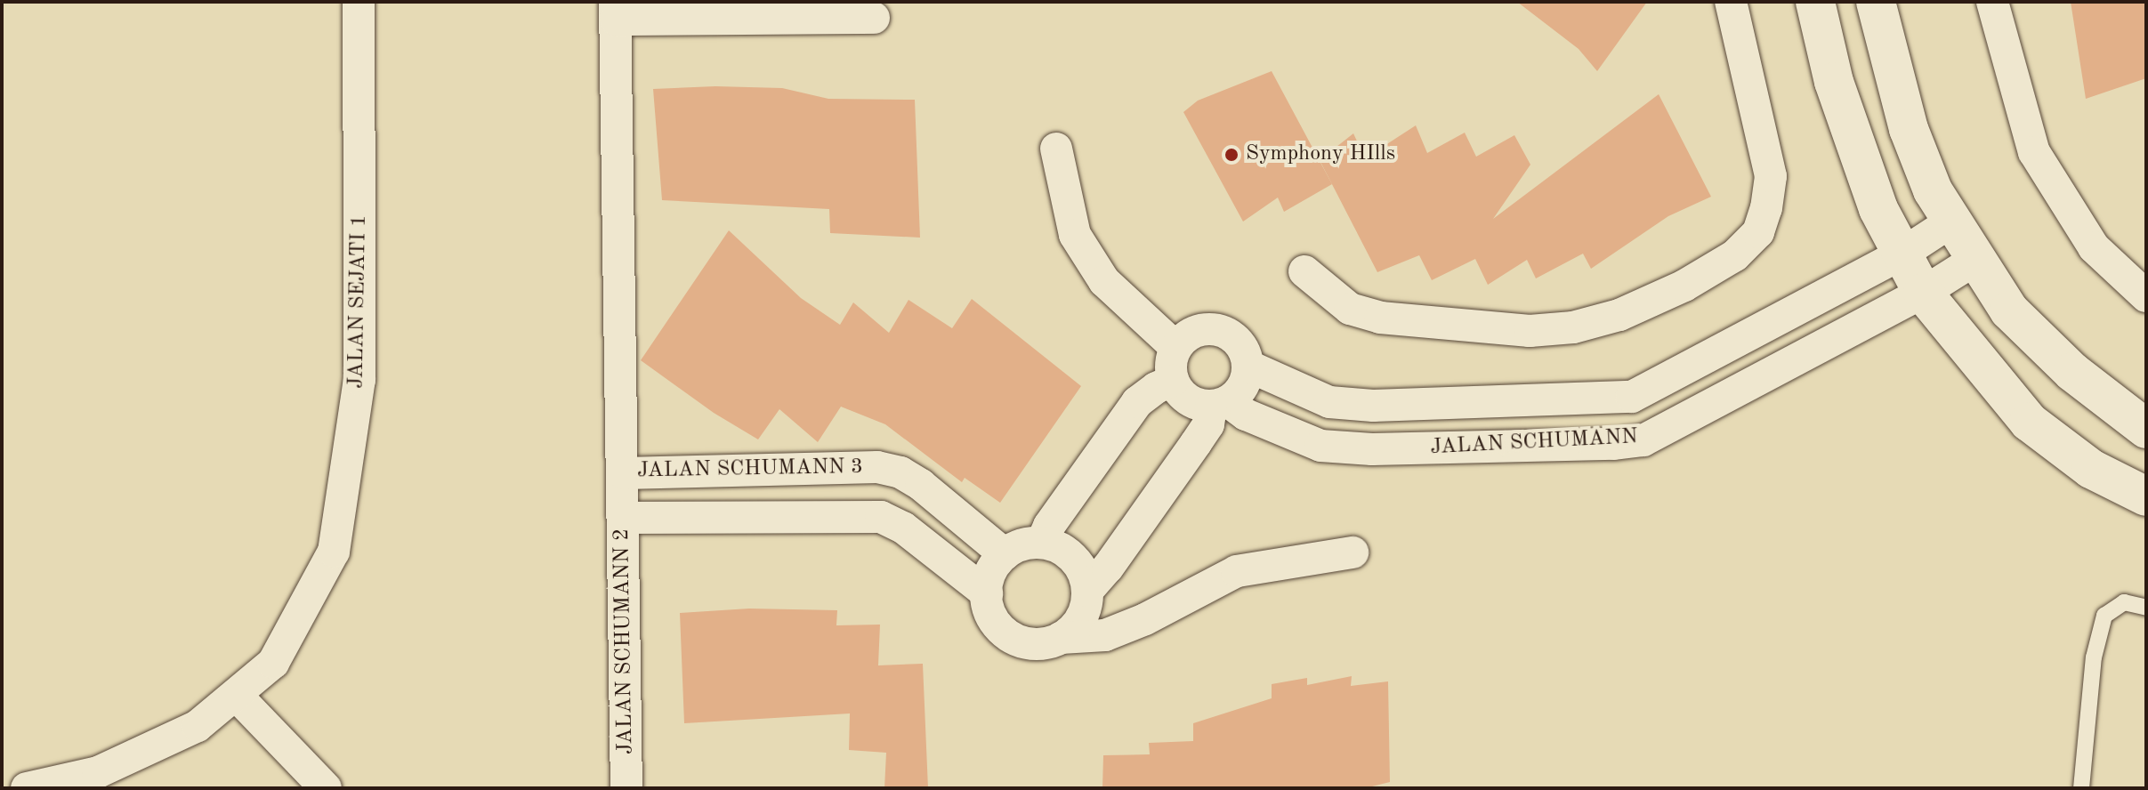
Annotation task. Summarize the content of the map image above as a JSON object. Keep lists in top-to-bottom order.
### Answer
{
  "streets": {
    "street": [
      "JALAN SEJATI 1",
      "JALAN SCHUMANN",
      "JALAN SCHUMANN 3",
      "JALAN SCHUMANN 2"
    ]
  },
  "crossings": [
    ["JALAN SCHUMANN 3", "JALAN SCHUMANN 2"]
  ],
  "places": ["Symphony HIlls"]
}
